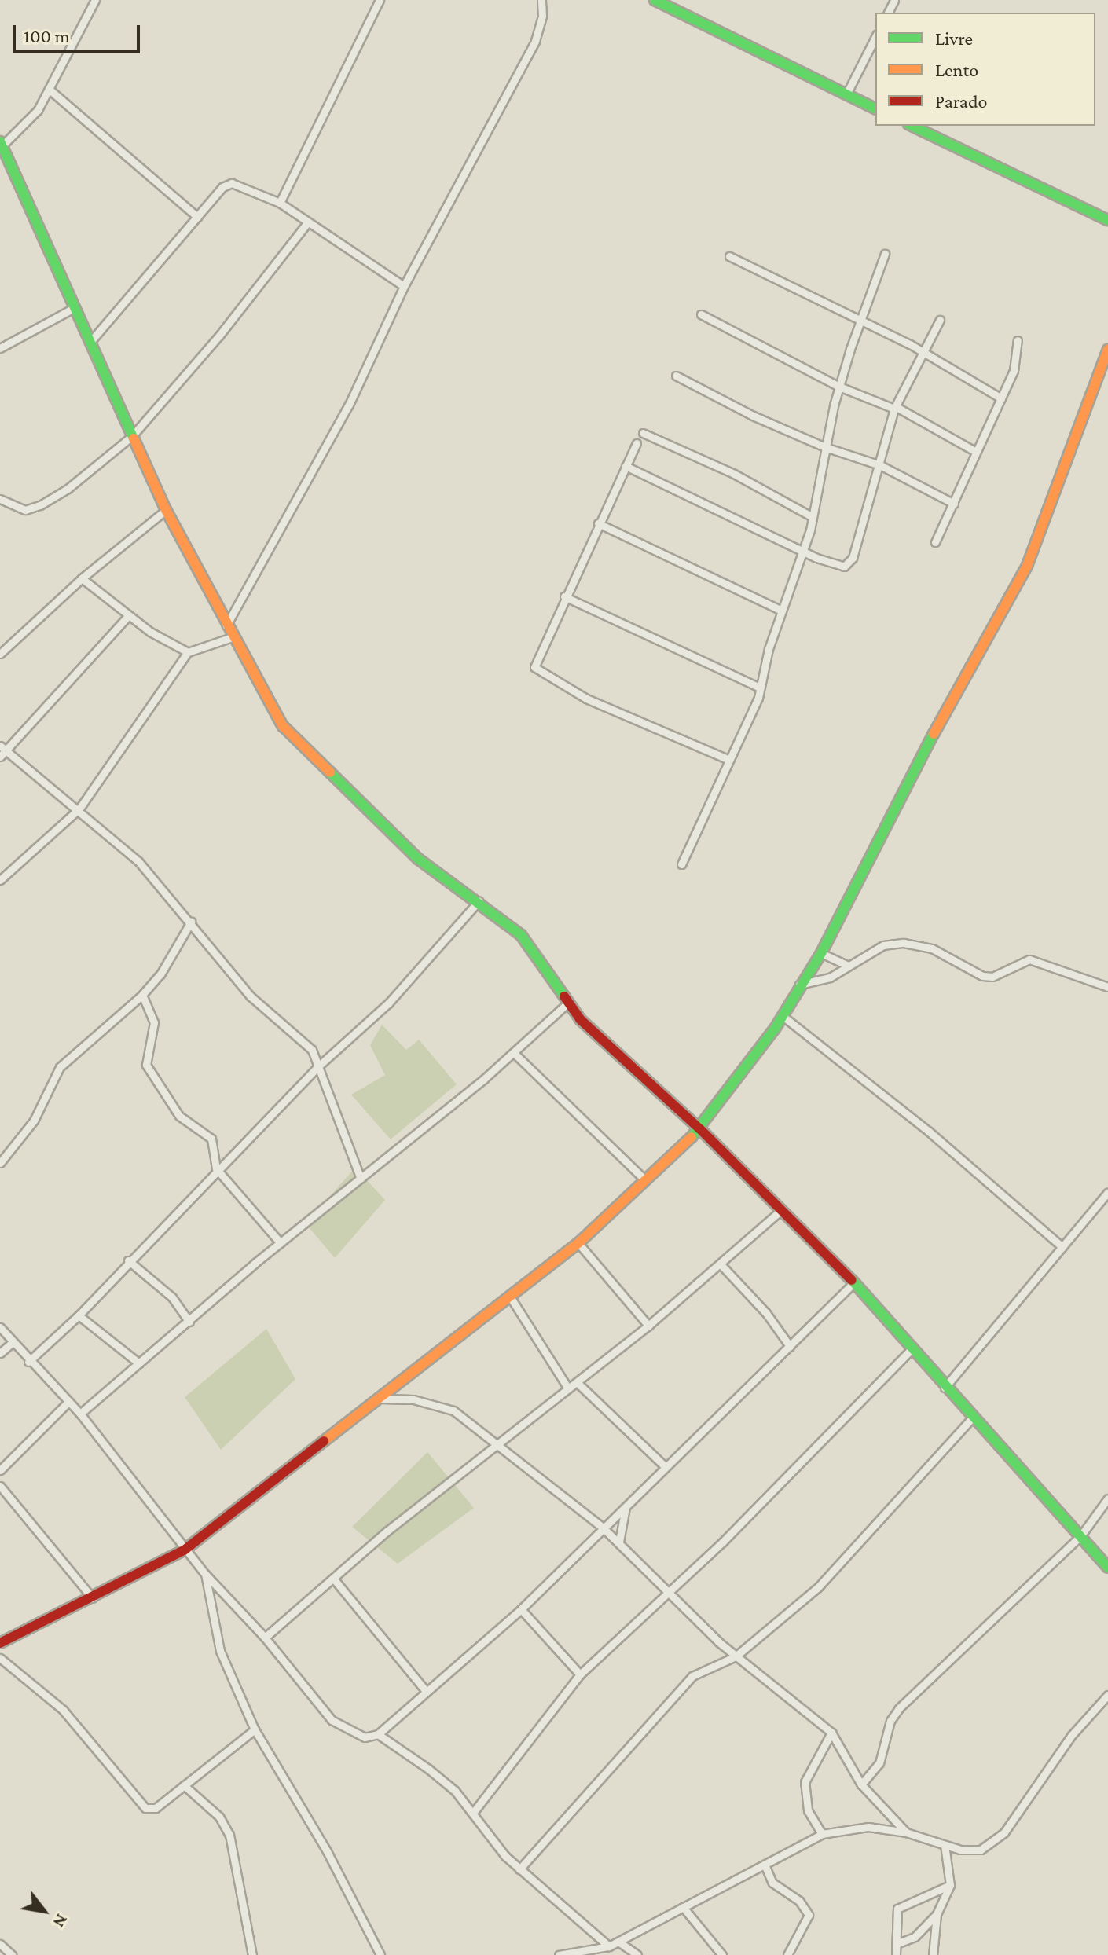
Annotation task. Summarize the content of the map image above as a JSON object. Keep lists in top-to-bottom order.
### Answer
{
  "legend": ["Livre", "Lento", "Parado"],
  "scale_bar": "100 m",
  "north": "bottom right"
}
